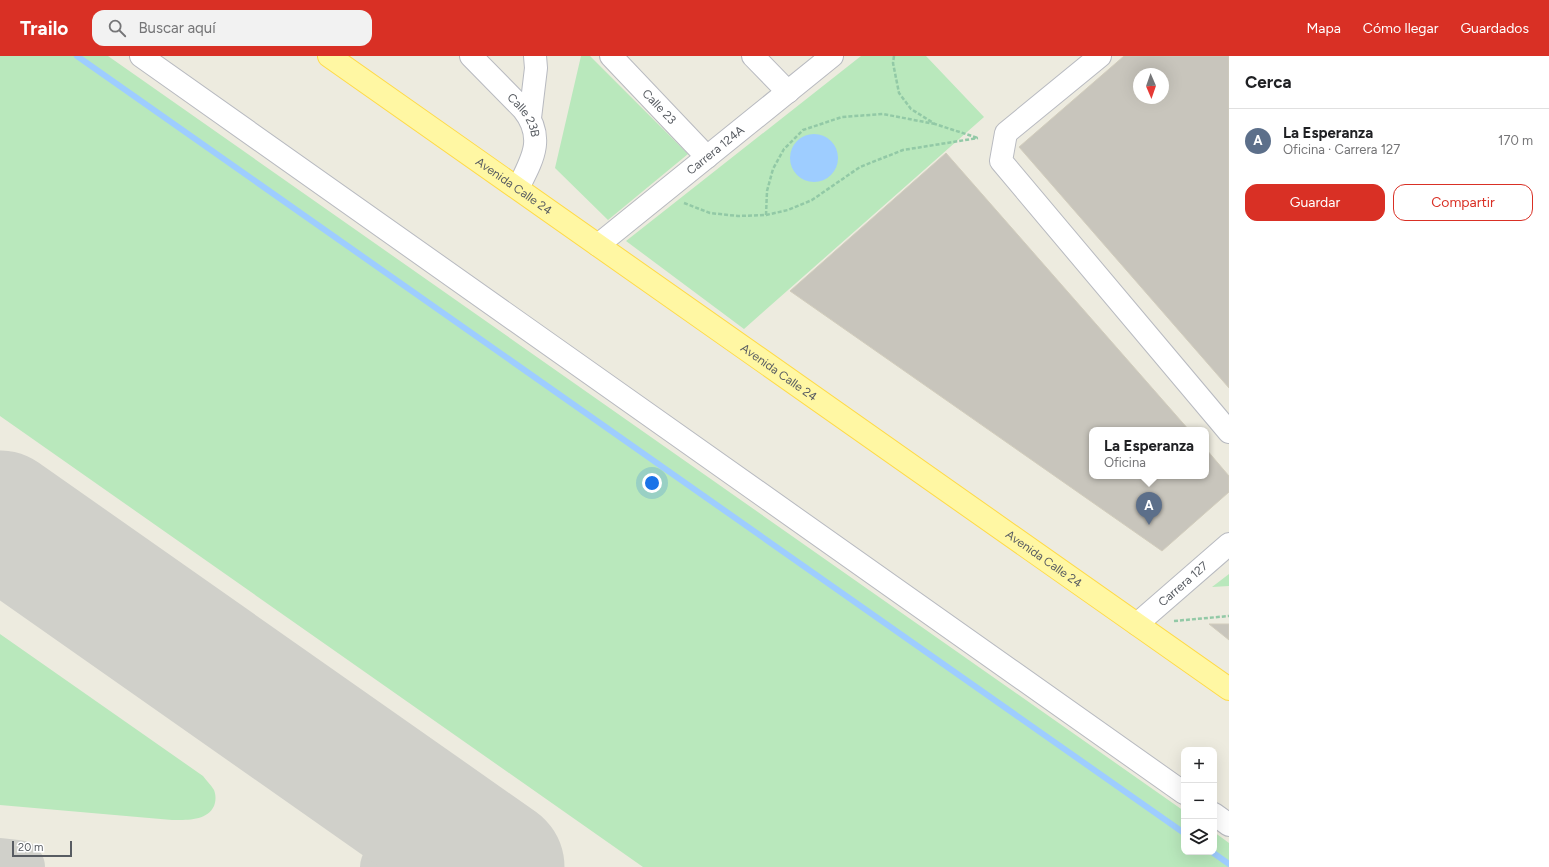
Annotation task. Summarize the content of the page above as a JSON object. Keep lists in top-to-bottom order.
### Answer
{
  "streets": {
    "main road": ["Avenida Calle 24"],
    "street": [
      "Calle 23",
      "Calle 23B",
      "Carrera 124A",
      "Carrera 127"
    ]
  },
  "crossings": [
    ["Calle 23", "Carrera 124A"],
    ["Calle 23B", "Avenida Calle 24"],
    ["Carrera 124A", "Avenida Calle 24"],
    ["Avenida Calle 24", "Carrera 127"]
  ],
  "scale_bar": "20 m",
  "north": "bottom",
  "page": {
    "header": "Trailo",
    "search": "Buscar aquí",
    "nav": ["Mapa", "Cómo llegar", "Guardados"],
    "heading": "Cerca",
    "list": [
      {
        "mark": "A",
        "name": "La Esperanza",
        "note": "Oficina · Carrera 127",
        "value": "170 m"
      }
    ],
    "buttons": ["Guardar", "Compartir"],
    "popup": ["La Esperanza", "Oficina"],
    "pins": "A",
    "map_buttons": ["+", "−"],
    "scale": "20 m"
  }
}
